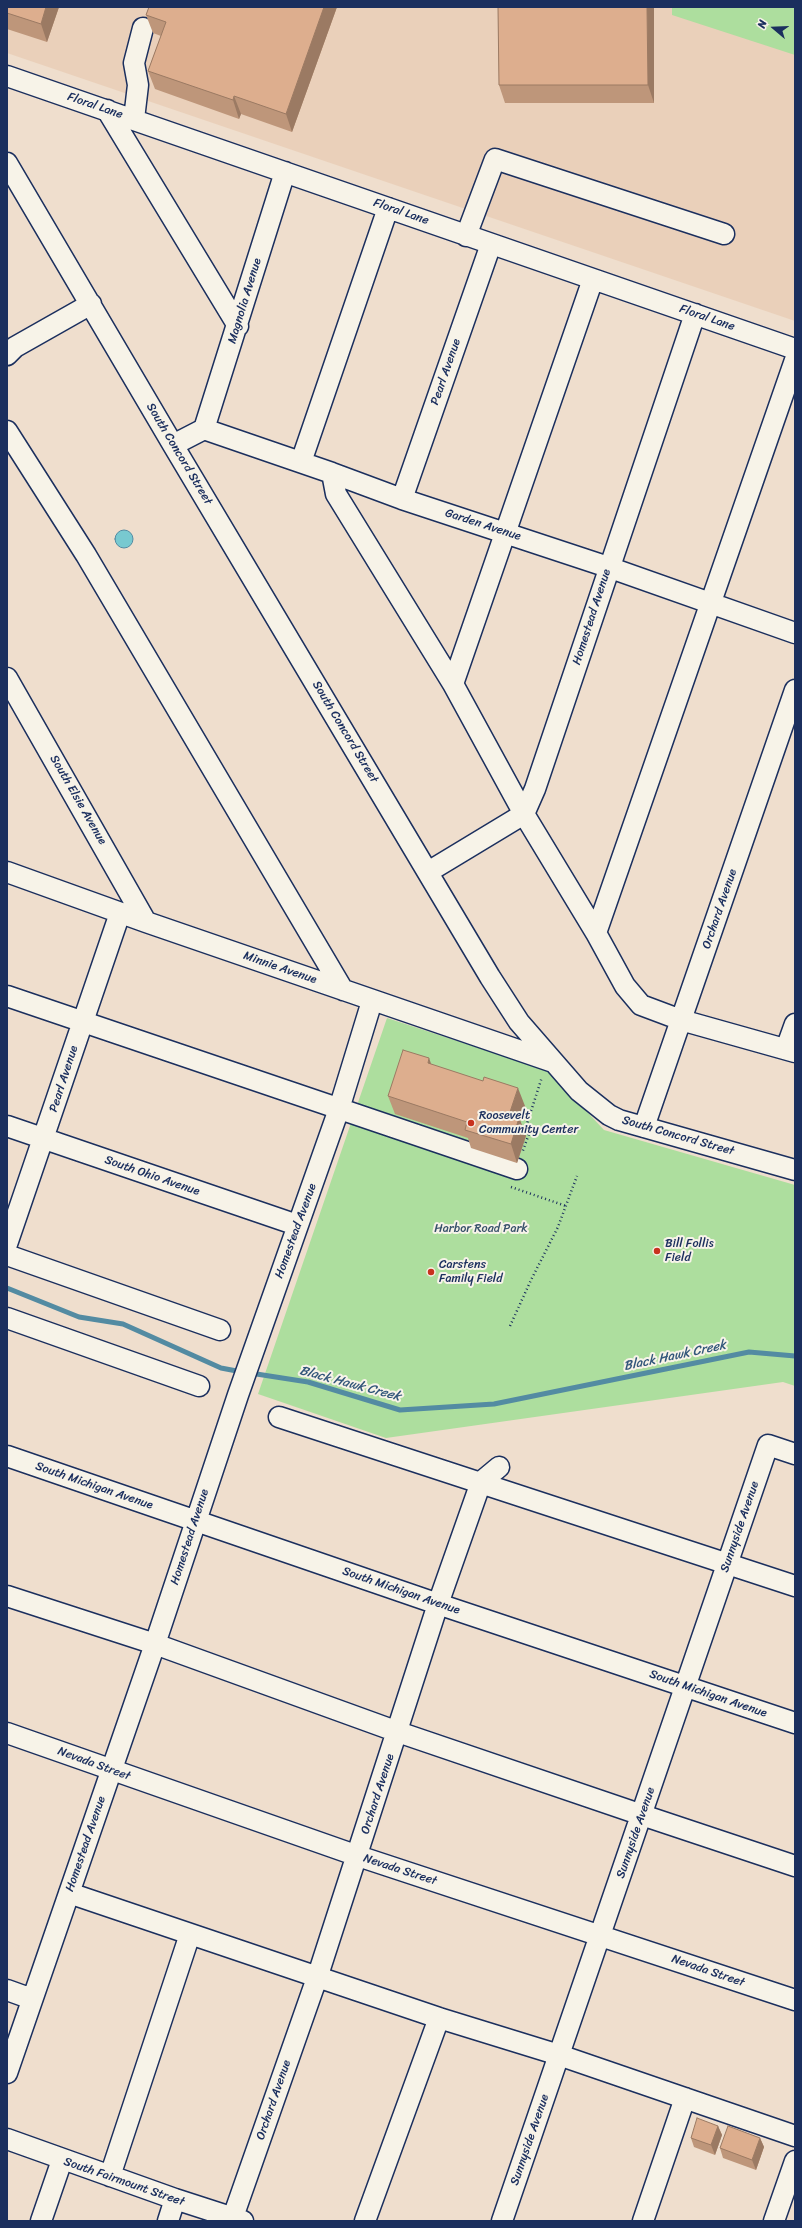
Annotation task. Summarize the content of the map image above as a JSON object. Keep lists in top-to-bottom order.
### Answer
{
  "streets": {
    "street": [
      "Floral Lane",
      "Magnolia Avenue",
      "Pearl Avenue",
      "South Concord Street",
      "Garden Avenue",
      "Homestead Avenue",
      "South Elsie Avenue",
      "Orchard Avenue",
      "Minnie Avenue",
      "South Ohio Avenue",
      "South Michigan Avenue",
      "Sunnyside Avenue",
      "Nevada Street",
      "South Fairmount Street"
    ]
  },
  "crossings": [
    ["Floral Lane", "Magnolia Avenue"],
    ["Floral Lane", "Pearl Avenue"],
    ["Floral Lane", "Homestead Avenue"],
    ["Magnolia Avenue", "Garden Avenue"],
    ["Pearl Avenue", "Garden Avenue"],
    ["Pearl Avenue", "Minnie Avenue"],
    ["Pearl Avenue", "South Ohio Avenue"],
    ["South Concord Street", "Orchard Avenue"],
    ["South Concord Street", "Minnie Avenue"],
    ["Garden Avenue", "Homestead Avenue"],
    ["Homestead Avenue", "Minnie Avenue"],
    ["Homestead Avenue", "South Ohio Avenue"],
    ["Homestead Avenue", "South Michigan Avenue"],
    ["Homestead Avenue", "Nevada Street"],
    ["South Elsie Avenue", "Minnie Avenue"],
    ["Orchard Avenue", "South Michigan Avenue"],
    ["Orchard Avenue", "Nevada Street"],
    ["Orchard Avenue", "South Fairmount Street"],
    ["South Michigan Avenue", "Sunnyside Avenue"],
    ["Sunnyside Avenue", "Nevada Street"]
  ],
  "water": ["Black Hawk Creek"],
  "parks": ["Harbor Road Park"],
  "places": ["Roosevelt Community Center", "Bill Follis Field", "Carstens Family Field"],
  "north": "left"
}
